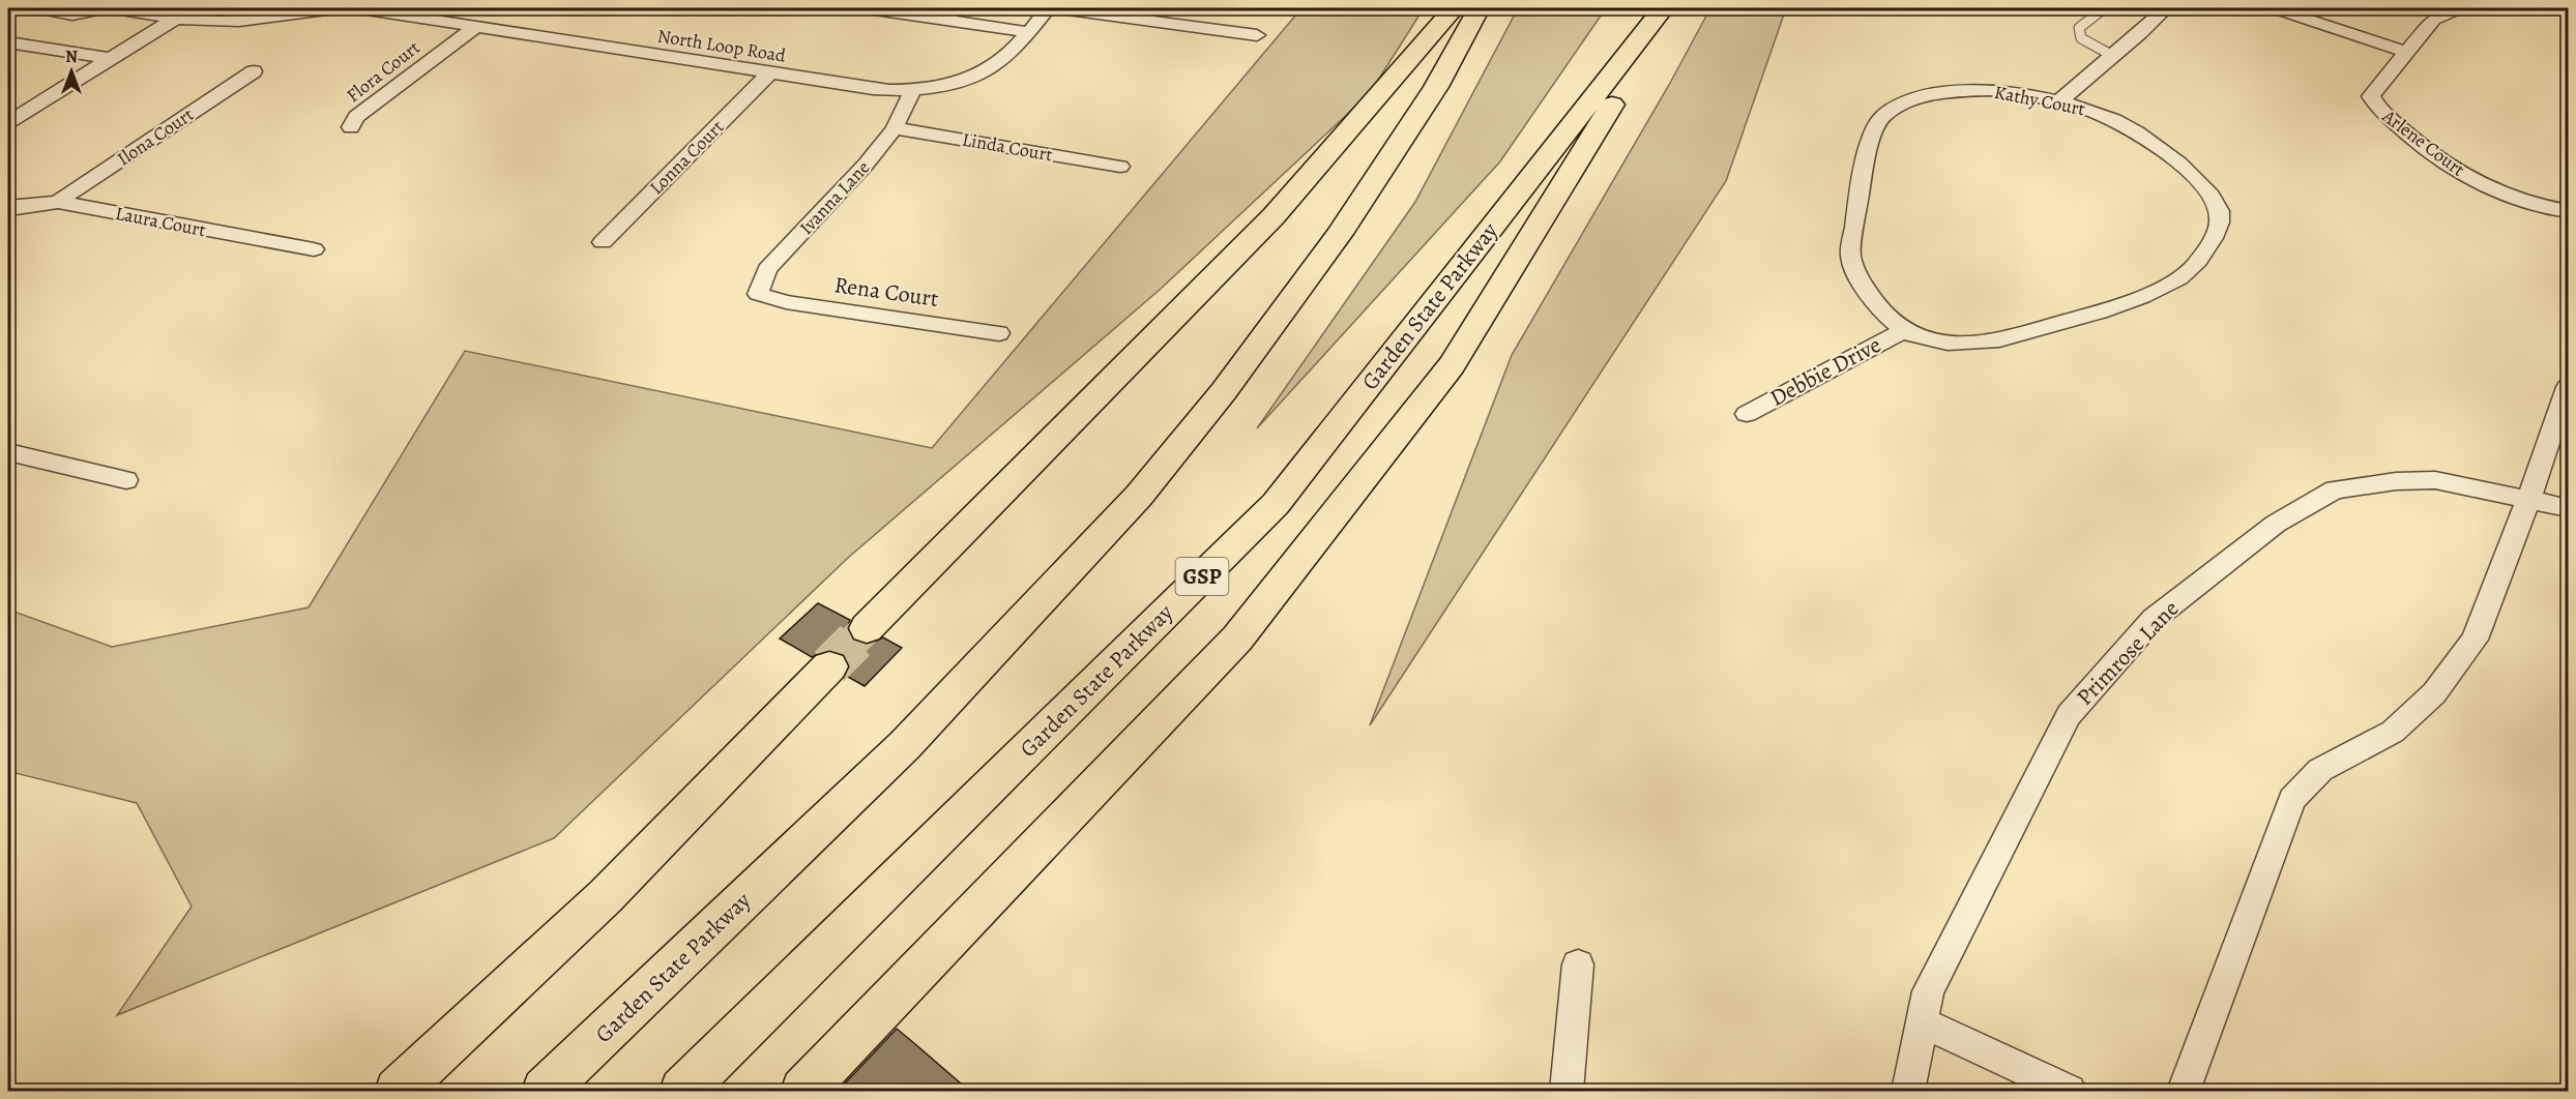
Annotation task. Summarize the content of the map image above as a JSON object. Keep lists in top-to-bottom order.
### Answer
{
  "streets": {
    "highway": ["Garden State Parkway", "GSP"],
    "street": [
      "North Loop Road",
      "Flora Court",
      "Kathy Court",
      "Ilona Court",
      "Arlene Court",
      "Linda Court",
      "Lonna Court",
      "Ivanna Lane",
      "Laura Court",
      "Rena Court",
      "Debbie Drive",
      "Primrose Lane"
    ]
  },
  "crossings": [
    ["North Loop Road", "Flora Court"],
    ["North Loop Road", "Lonna Court"],
    ["North Loop Road", "Ivanna Lane"],
    ["Kathy Court", "Debbie Drive"],
    ["Ilona Court", "Laura Court"],
    ["Linda Court", "Ivanna Lane"],
    ["Ivanna Lane", "Rena Court"]
  ],
  "north": "top"
}
